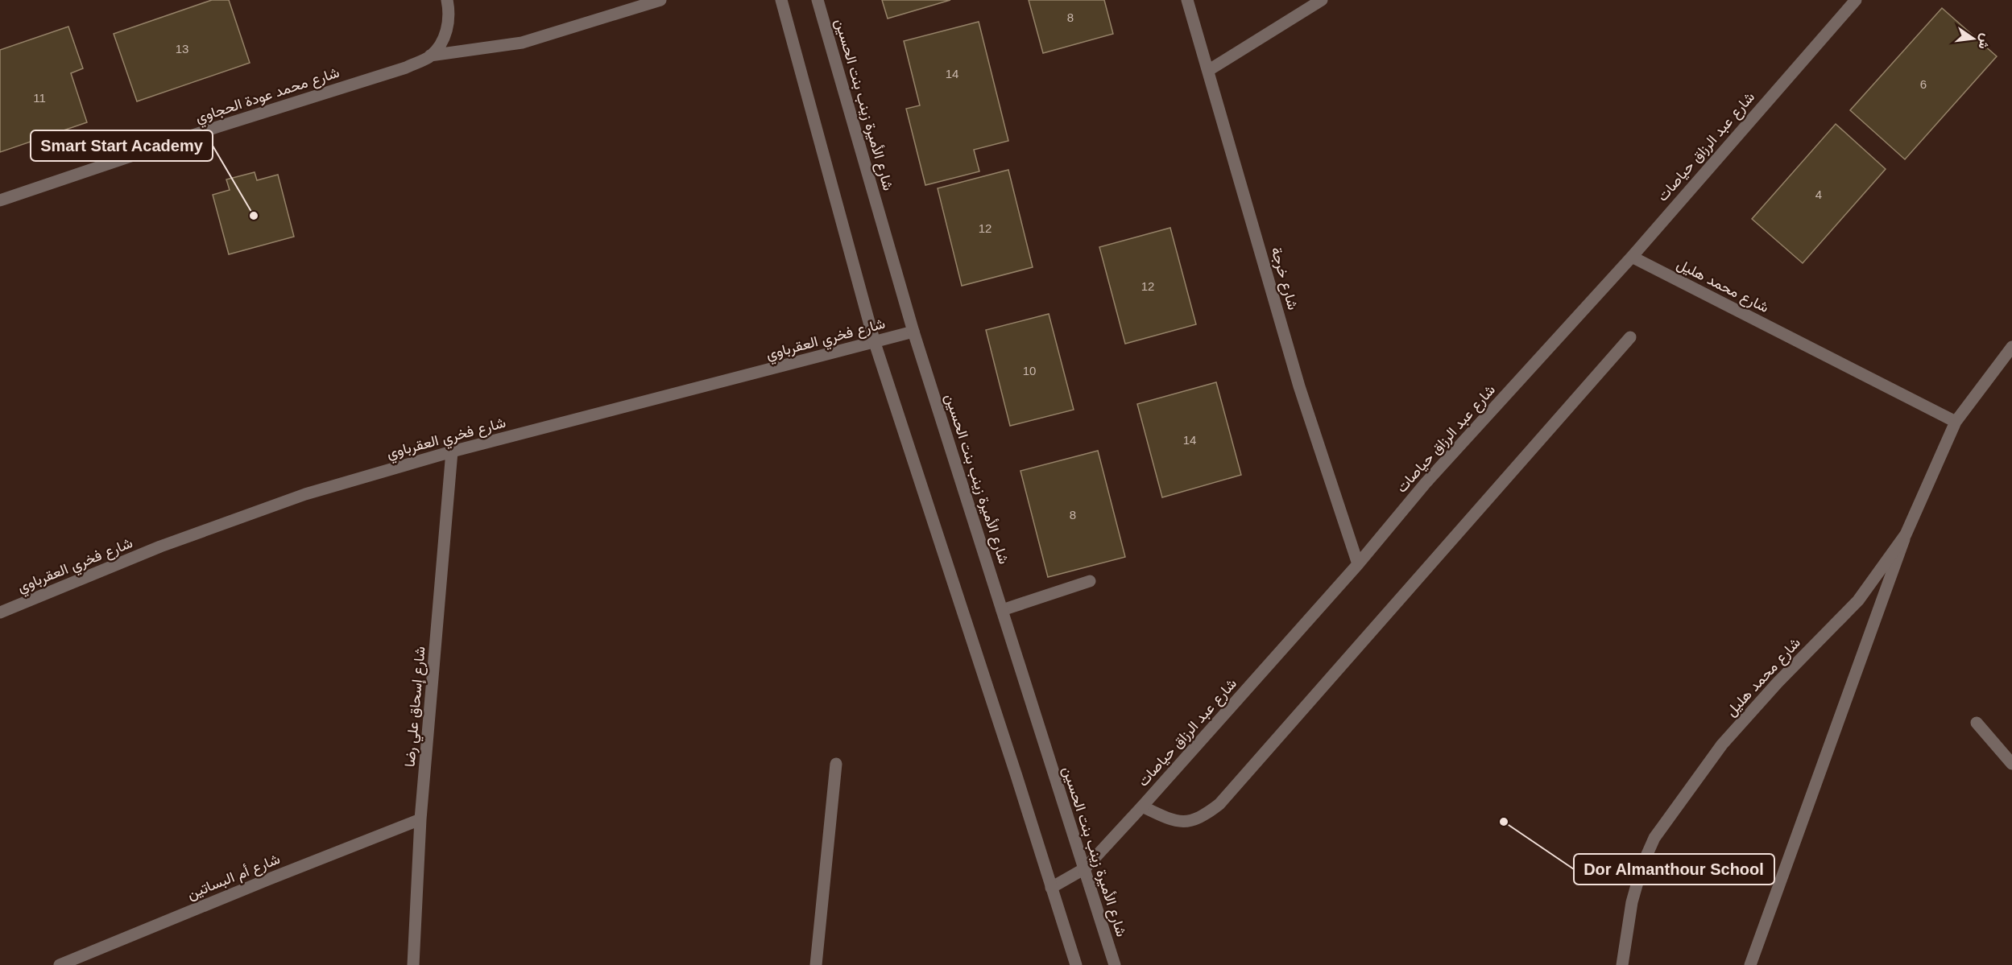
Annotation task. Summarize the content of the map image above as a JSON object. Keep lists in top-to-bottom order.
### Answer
{
  "streets": {
    "street": [
      "شارع محمد عودة الحجاوي",
      "شارع الأميرة زينب بنت الحسين",
      "شارع عبد الرزاق حياصات",
      "شارع خرجة",
      "شارع محمد هليل",
      "شارع فخري العقرباوي",
      "شارع إسحاق علي رضا",
      "شارع أم البساتين"
    ]
  },
  "crossings": [
    ["شارع الأميرة زينب بنت الحسين", "شارع عبد الرزاق حياصات"],
    ["شارع الأميرة زينب بنت الحسين", "شارع فخري العقرباوي"],
    ["شارع عبد الرزاق حياصات", "شارع خرجة"],
    ["شارع عبد الرزاق حياصات", "شارع محمد هليل"],
    ["شارع فخري العقرباوي", "شارع إسحاق علي رضا"],
    ["شارع إسحاق علي رضا", "شارع أم البساتين"]
  ],
  "places": ["Smart Start Academy", "Dor Almanthour School"],
  "house_numbers": [
    "8",
    "13",
    "14",
    "6",
    "11",
    "4",
    "12",
    "12",
    "10",
    "14",
    "8"
  ],
  "north": "right"
}
